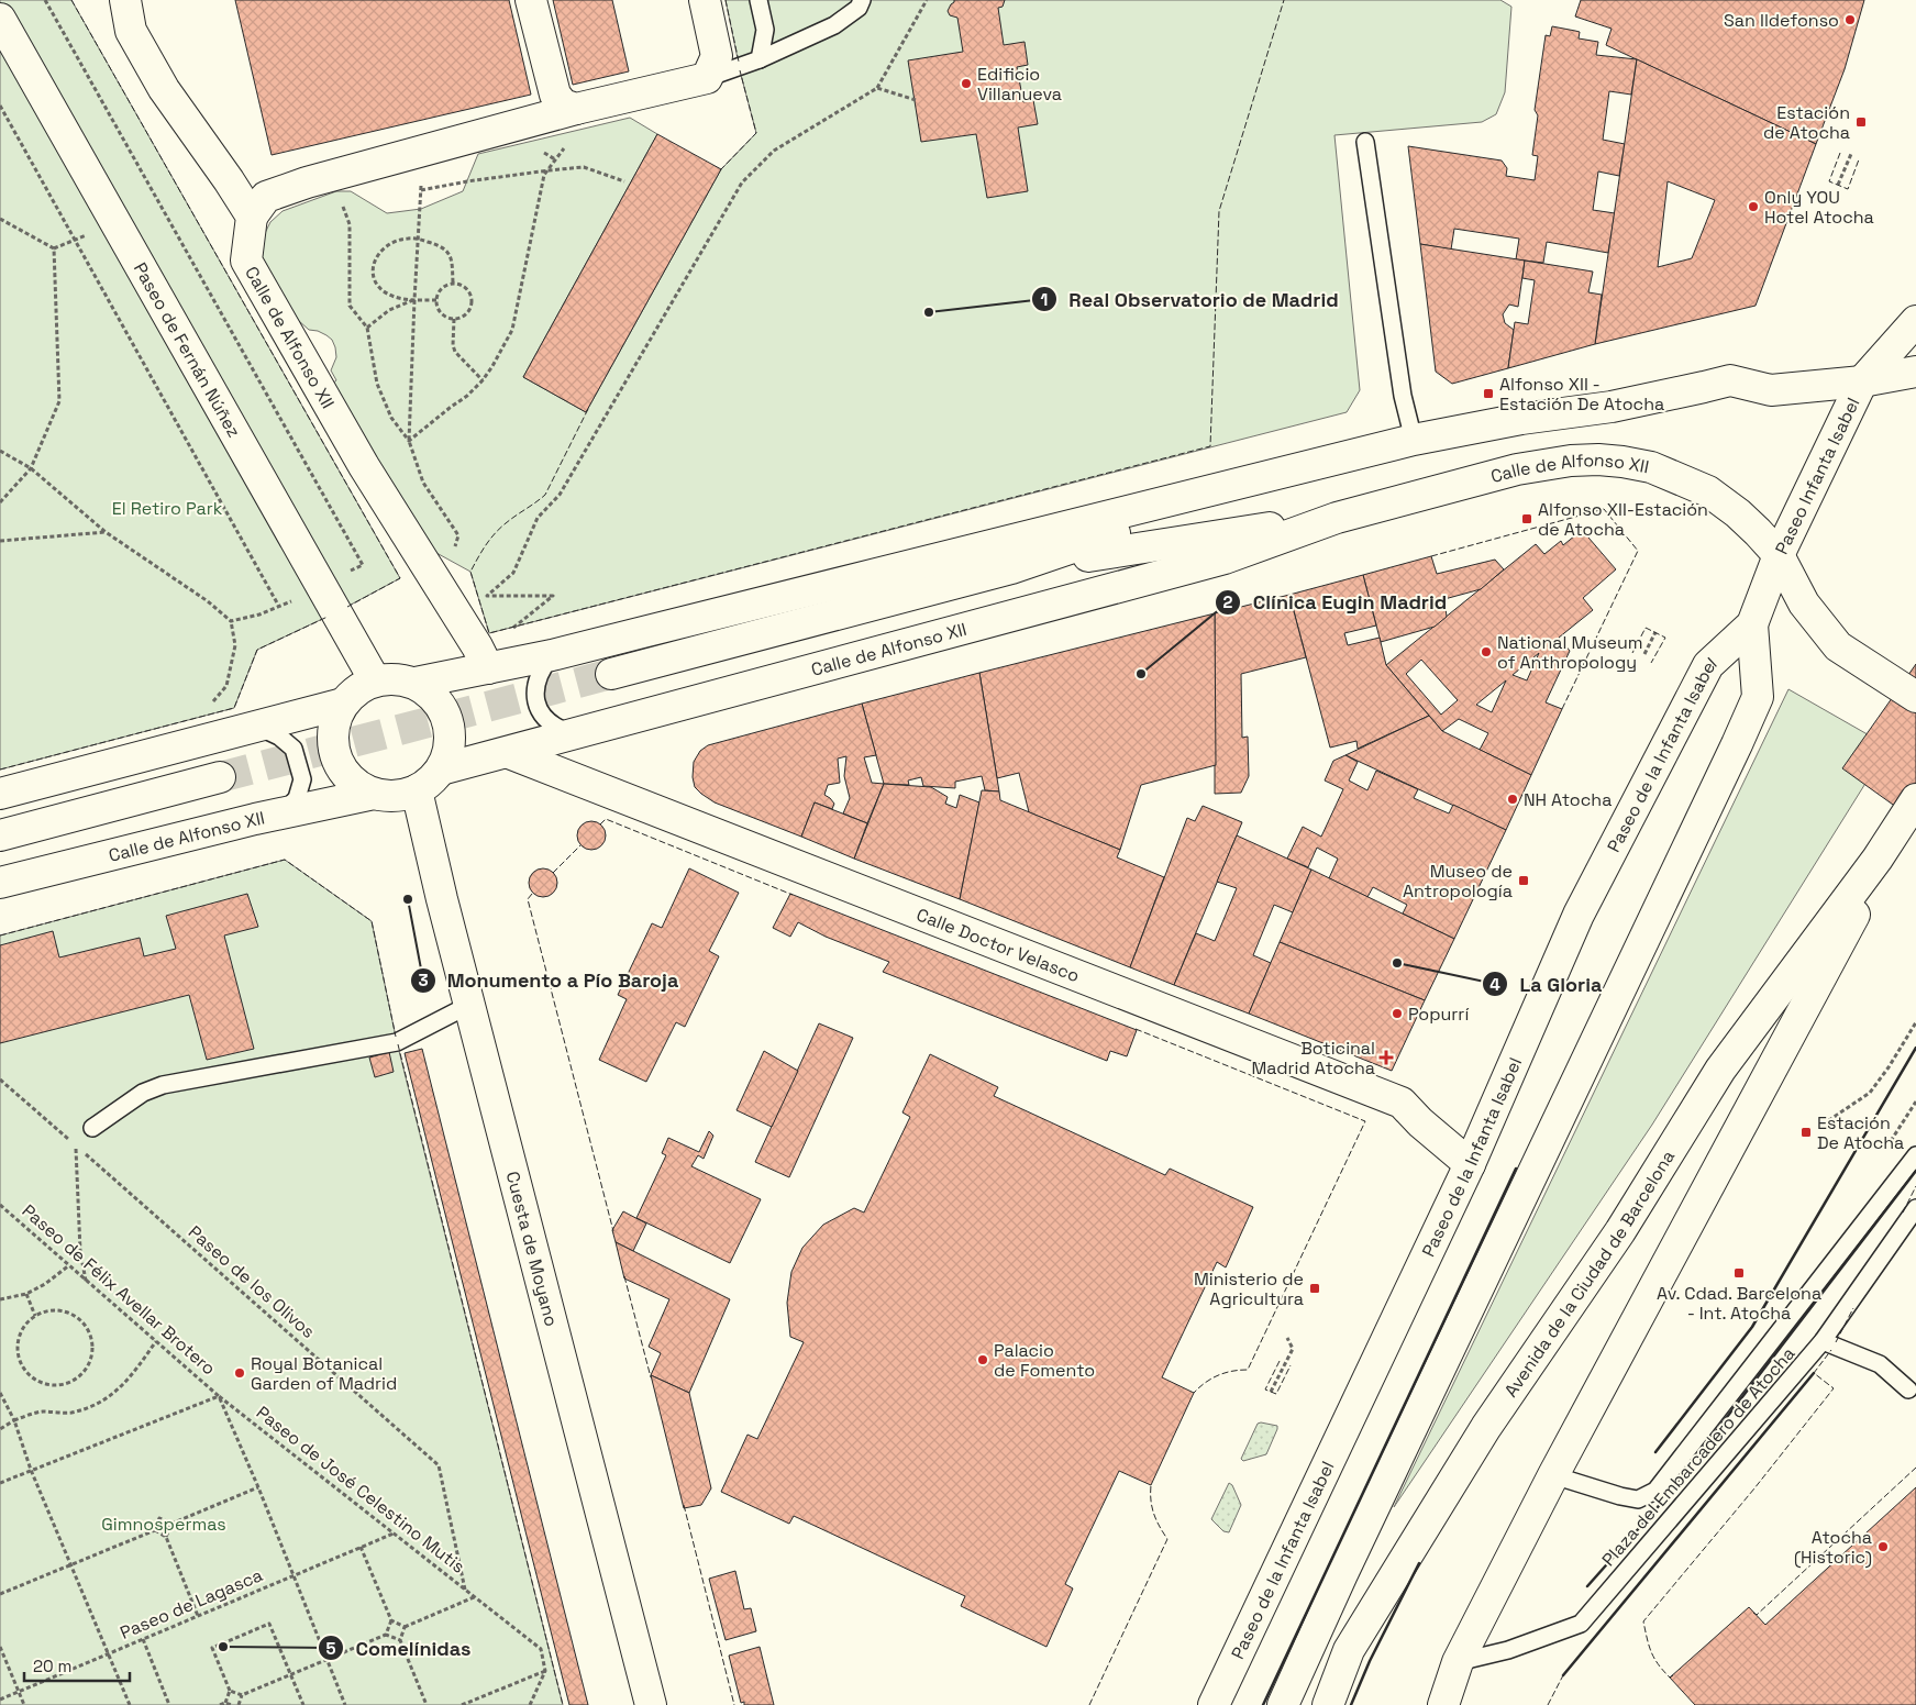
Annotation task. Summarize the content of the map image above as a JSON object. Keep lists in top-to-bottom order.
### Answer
{
  "streets": {
    "main road": [
      "Calle de Alfonso XII",
      "Paseo de Fernán Núñez",
      "Paseo Infanta Isabel",
      "Paseo de la Infanta Isabel",
      "Calle Doctor Velasco",
      "Cuesta de Moyano",
      "Avenida de la Ciudad de Barcelona"
    ],
    "lane": ["Plaza del Embarcadero de Atocha"],
    "path": [
      "Paseo de los Olivos",
      "Paseo de Félix Avellar Brotero",
      "Paseo de José Celestino Mutis",
      "Paseo de Lagasca"
    ]
  },
  "crossings": [
    ["Calle de Alfonso XII", "Paseo de Fernán Núñez"],
    ["Calle de Alfonso XII", "Paseo Infanta Isabel"],
    ["Calle de Alfonso XII", "Paseo de la Infanta Isabel"],
    ["Calle de Alfonso XII", "Calle Doctor Velasco"],
    ["Calle de Alfonso XII", "Cuesta de Moyano"],
    ["Paseo de Fernán Núñez", "Cuesta de Moyano"],
    ["Paseo Infanta Isabel", "Paseo de la Infanta Isabel"],
    ["Paseo de la Infanta Isabel", "Calle Doctor Velasco"],
    ["Avenida de la Ciudad de Barcelona", "Plaza del Embarcadero de Atocha"],
    ["Paseo de los Olivos", "Paseo de José Celestino Mutis"],
    ["Paseo de Félix Avellar Brotero", "Paseo de José Celestino Mutis"],
    ["Paseo de José Celestino Mutis", "Paseo de Lagasca"]
  ],
  "parks": ["El Retiro Park", "Gimnospermas"],
  "places": {
    "other": [
      "San Ildefonso",
      "Edificio Villanueva",
      "Only YOU Hotel Atocha",
      "Real Observatorio de Madrid",
      "National Museum of Anthropology",
      "Clínica Eugin Madrid",
      "NH Atocha",
      "Monumento a Pío Baroja",
      "La Gloria",
      "Popurrí",
      "Palacio de Fomento",
      "Royal Botanical Garden of Madrid",
      "Atocha (Historic)",
      "Comelínidas"
    ],
    "transit": [
      "Estación de Atocha",
      "Alfonso XII - Estación De Atocha",
      "Alfonso XII-Estación de Atocha",
      "Museo de Antropología",
      "Estación De Atocha",
      "Av. Cdad. Barcelona - Int. Atocha",
      "Ministerio de Agricultura"
    ],
    "health": ["Boticinal Madrid Atocha"]
  },
  "scale_bar": "20 m"
}
